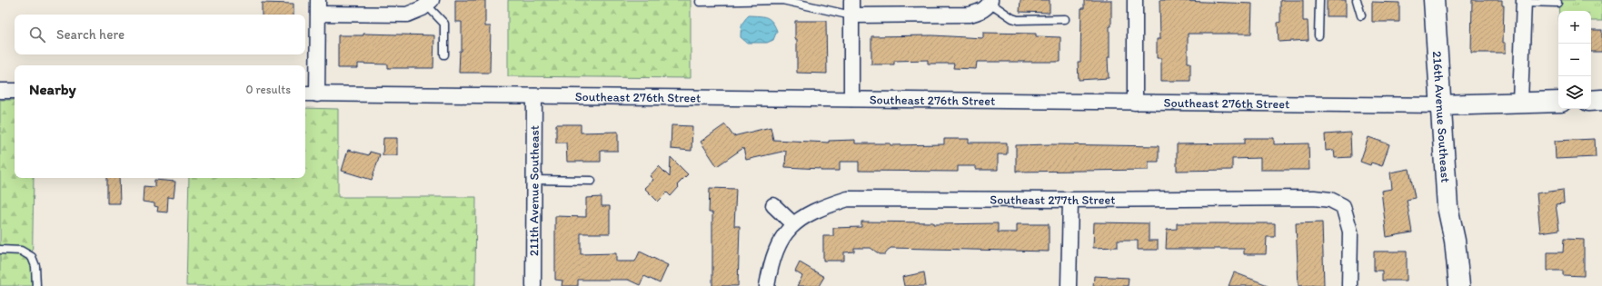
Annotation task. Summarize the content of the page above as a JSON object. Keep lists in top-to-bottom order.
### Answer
{
  "streets": {
    "street": [
      "Southeast 276th Street",
      "216th Avenue Southeast",
      "211th Avenue Southeast",
      "Southeast 277th Street"
    ]
  },
  "crossings": [
    ["Southeast 276th Street", "216th Avenue Southeast"],
    ["Southeast 276th Street", "211th Avenue Southeast"]
  ],
  "page": {
    "map_buttons": ["+", "−"],
    "search": "Search here",
    "heading": ["Nearby", "0 results"]
  }
}
